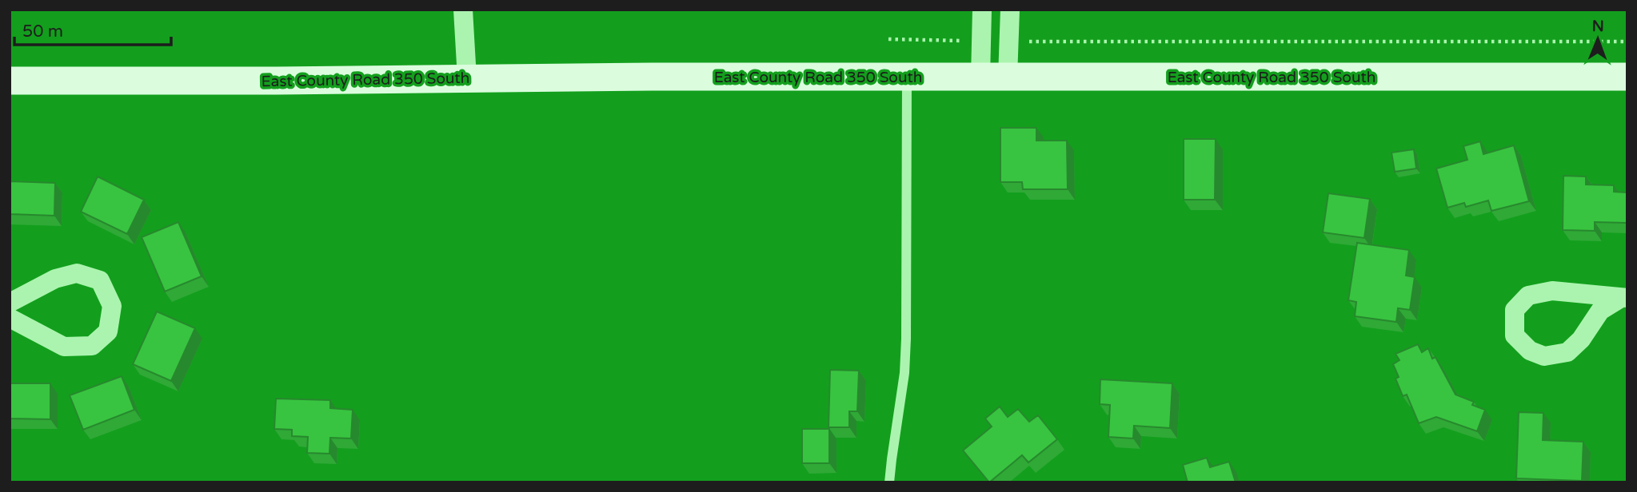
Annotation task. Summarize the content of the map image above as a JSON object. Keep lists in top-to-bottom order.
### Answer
{
  "streets": {
    "street": ["East County Road 350 South"]
  },
  "scale_bar": "50 m",
  "north": "top"
}
